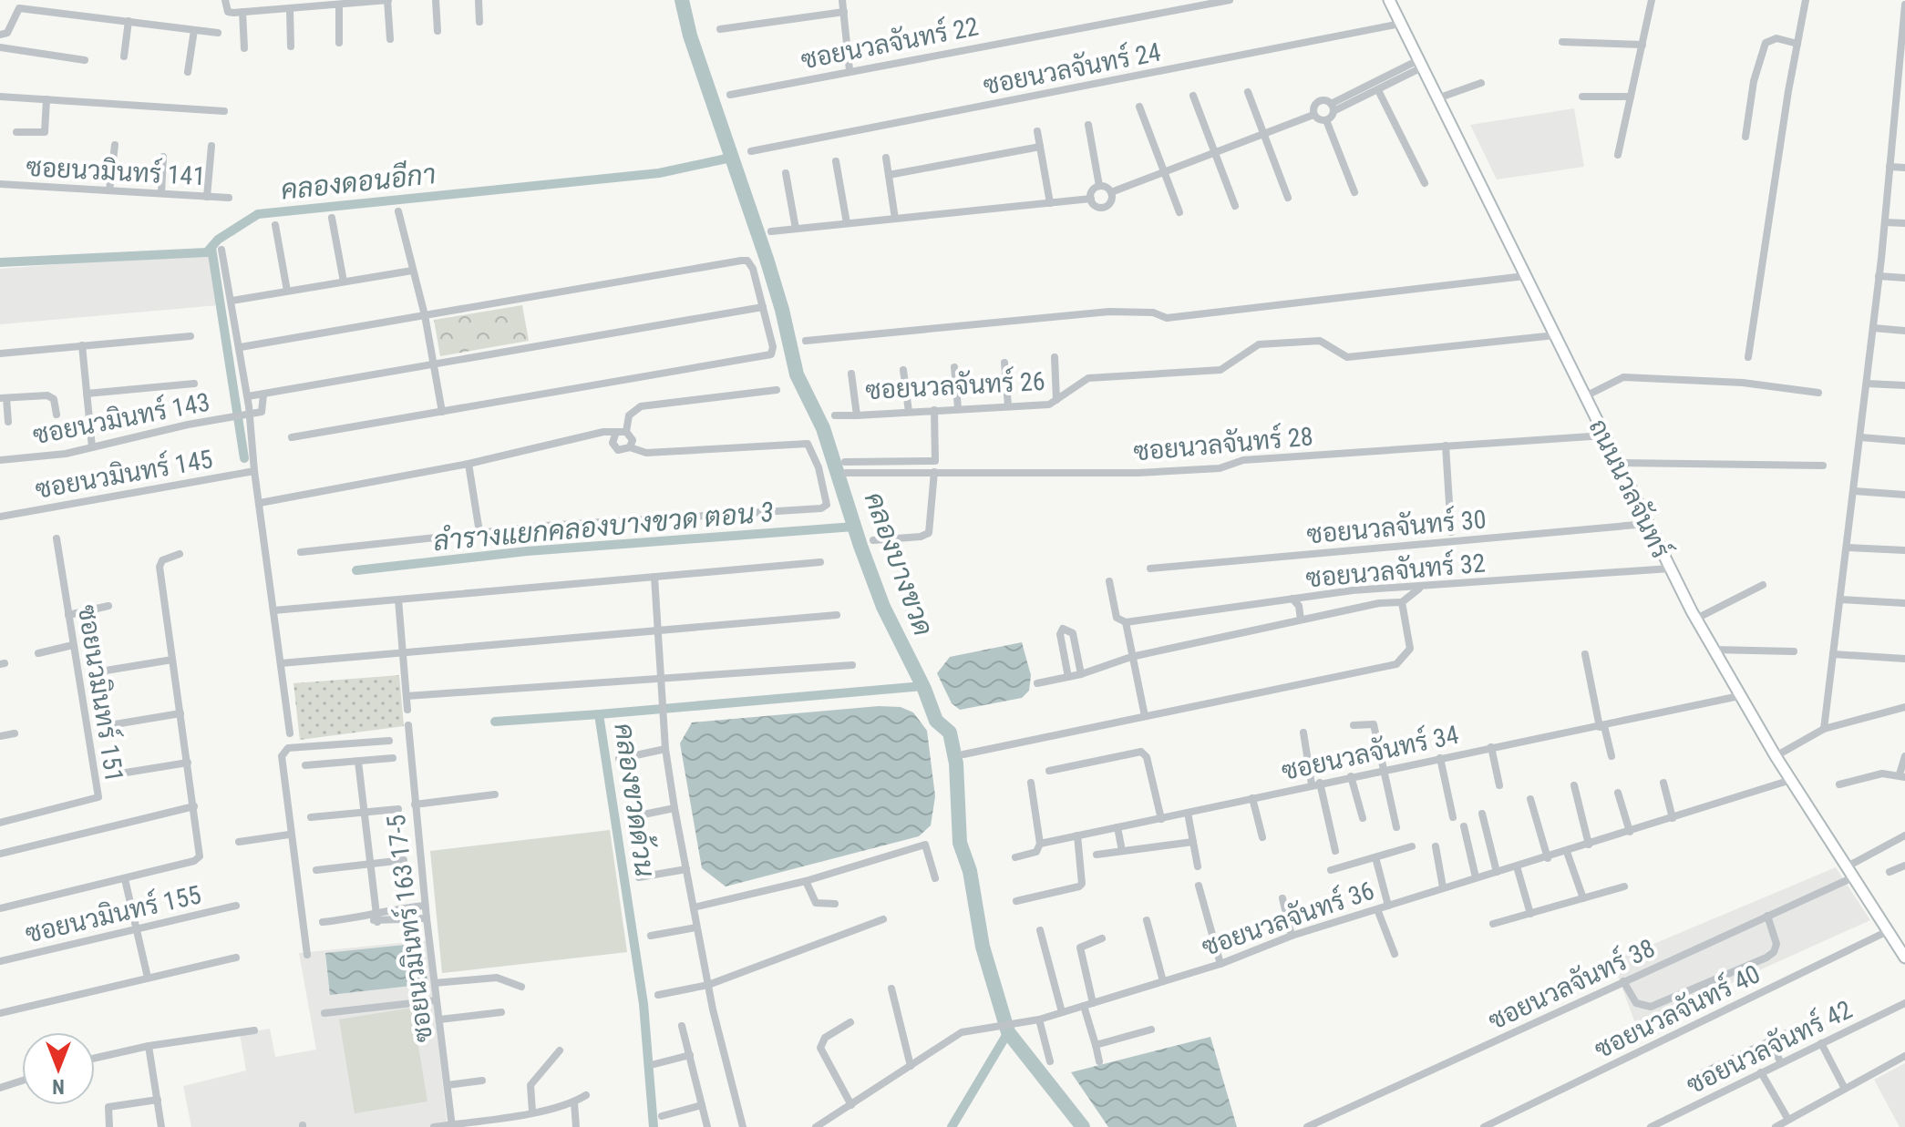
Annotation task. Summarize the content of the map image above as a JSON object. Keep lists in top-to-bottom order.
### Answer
{
  "streets": {
    "main road": ["ถนนนวลจันทร์"],
    "street": [
      "ซอยนวลจันทร์ 22",
      "ซอยนวลจันทร์ 24",
      "ซอยนวมินทร์ 141",
      "ซอยนวลจันทร์ 26",
      "ซอยนวมินทร์ 143",
      "ซอยนวลจันทร์ 28",
      "ซอยนวมินทร์ 145",
      "ซอยนวลจันทร์ 30",
      "ซอยนวลจันทร์ 32",
      "ซอยนวมินทร์ 151",
      "ซอยนวลจันทร์ 34",
      "ซอยนวมินทร์ 155",
      "ซอยนวลจันทร์ 36",
      "ซอยนวมินทร์ 163 17-5",
      "ซอยนวลจันทร์ 38",
      "ซอยนวลจันทร์ 40",
      "ซอยนวลจันทร์ 42"
    ]
  },
  "crossings": [
    ["ซอยนวลจันทร์ 24", "ถนนนวลจันทร์"],
    ["ซอยนวลจันทร์ 26", "ถนนนวลจันทร์"],
    ["ซอยนวลจันทร์ 28", "ถนนนวลจันทร์"],
    ["ถนนนวลจันทร์", "ซอยนวลจันทร์ 30"],
    ["ถนนนวลจันทร์", "ซอยนวลจันทร์ 32"],
    ["ถนนนวลจันทร์", "ซอยนวลจันทร์ 34"],
    ["ถนนนวลจันทร์", "ซอยนวลจันทร์ 36"],
    ["ถนนนวลจันทร์", "ซอยนวลจันทร์ 38"],
    ["ถนนนวลจันทร์", "ซอยนวลจันทร์ 40"]
  ],
  "water": [
    "คลองดอนอีกา",
    "ลำรางแยกคลองบางขวด ตอน 3",
    "คลองบางขวด",
    "คลองขวดด้วน"
  ],
  "north": "bottom"
}
